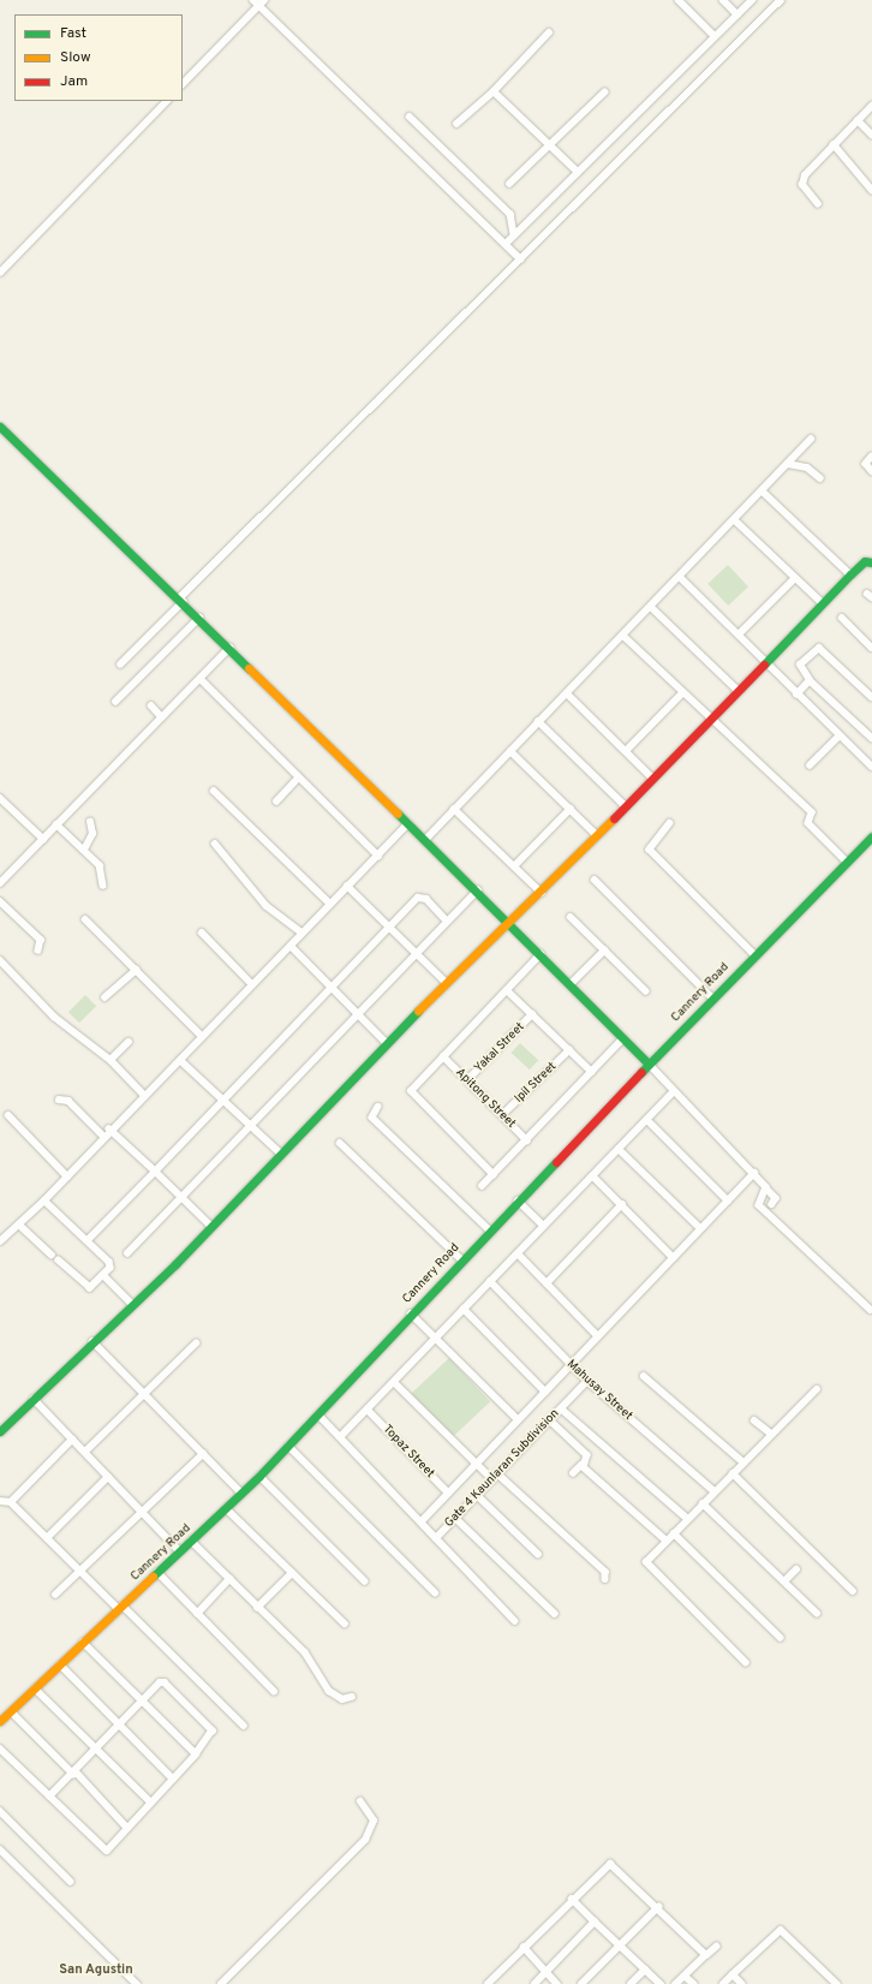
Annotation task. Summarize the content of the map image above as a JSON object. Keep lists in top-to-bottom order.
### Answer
{
  "streets": {
    "street": [
      "Cannery Road",
      "Yakal Street",
      "Ipil Street",
      "Apitong Street",
      "Mahusay Street",
      "Topaz Street",
      "Gate 4 Kaunlaran Subdivision"
    ]
  },
  "crossings": [
    ["Cannery Road", "Gate 4 Kaunlaran Subdivision"],
    ["Yakal Street", "Apitong Street"],
    ["Ipil Street", "Apitong Street"],
    ["Mahusay Street", "Gate 4 Kaunlaran Subdivision"]
  ],
  "districts": ["San Agustin"],
  "legend": ["Fast", "Slow", "Jam"]
}
